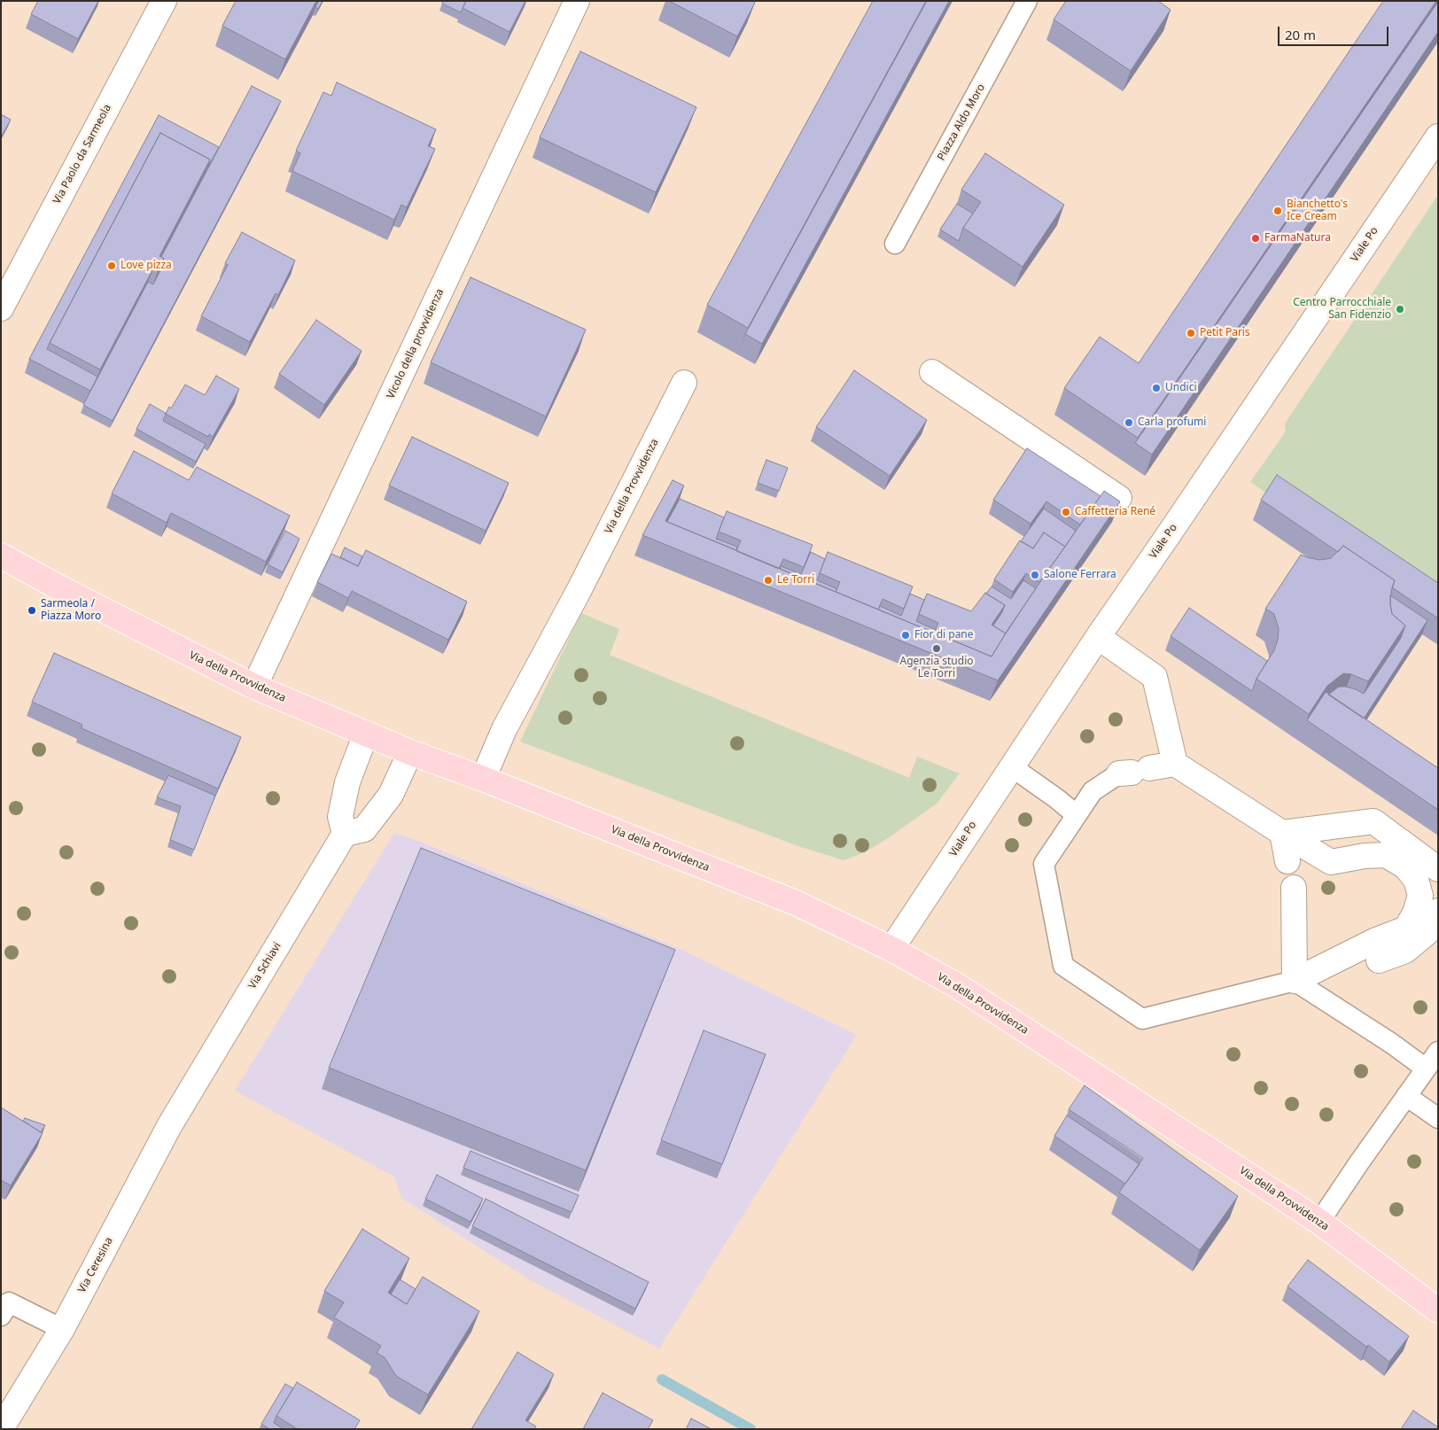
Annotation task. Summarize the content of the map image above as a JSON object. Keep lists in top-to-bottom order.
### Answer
{
  "streets": {
    "main road": ["Via della Provvidenza"],
    "street": [
      "Via Paolo da Sarmeola",
      "Viale Po",
      "Vicolo della provvidenza",
      "Via Schiavi",
      "Via Ceresina"
    ],
    "lane": ["Piazza Aldo Moro"]
  },
  "crossings": [
    ["Viale Po", "Via della Provvidenza"],
    ["Vicolo della provvidenza", "Via della Provvidenza"],
    ["Via Schiavi", "Via Ceresina"]
  ],
  "places": [
    "Bianchetto's Ice Cream",
    "FarmaNatura",
    "Love pizza",
    "Centro Parrocchiale San Fidenzio",
    "Petit Paris",
    "Undici",
    "Carla profumi",
    "Caffetteria René",
    "Salone Ferrara",
    "Le Torri",
    "Sarmeola / Piazza Moro",
    "Fior di pane",
    "Agenzia studio Le Torri"
  ],
  "scale_bar": "20 m"
}
